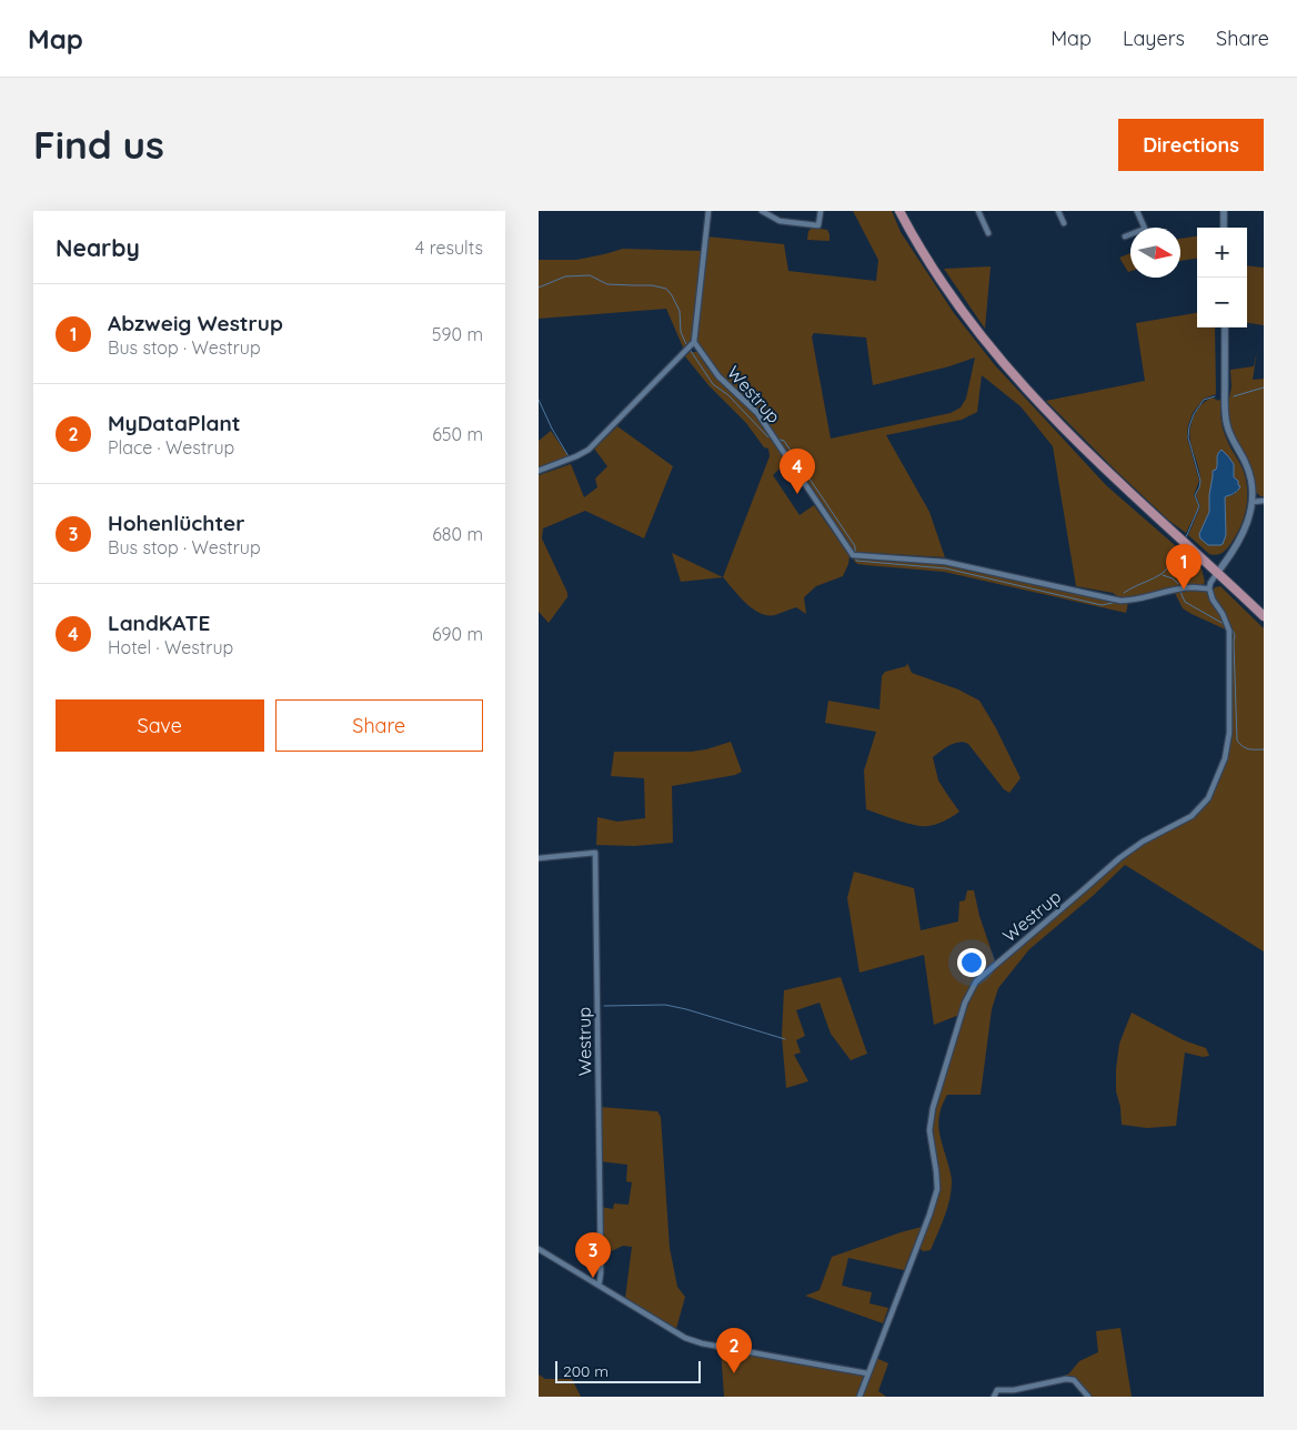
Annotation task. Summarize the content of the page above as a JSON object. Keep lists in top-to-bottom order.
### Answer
{
  "streets": {
    "street": ["Westrup"]
  },
  "scale_bar": "200 m",
  "north": "right",
  "page": {
    "header": "Map",
    "nav": ["Map", "Layers", "Share"],
    "buttons": [
      "Directions",
      ["Save", "Share"]
    ],
    "title": "Find us",
    "heading": ["Nearby", "4 results"],
    "map_buttons": ["+", "−"],
    "list": [
      {
        "mark": "1",
        "name": "Abzweig Westrup",
        "note": "Bus stop · Westrup",
        "value": "590 m"
      },
      {
        "mark": "2",
        "name": "MyDataPlant",
        "note": "Place · Westrup",
        "value": "650 m"
      },
      {
        "mark": "3",
        "name": "Hohenlüchter",
        "note": "Bus stop · Westrup",
        "value": "680 m"
      },
      {
        "mark": "4",
        "name": "LandKATE",
        "note": "Hotel · Westrup",
        "value": "690 m"
      }
    ],
    "pins": [
      "4",
      "1",
      "3",
      "2"
    ],
    "scale": "200 m"
  }
}
